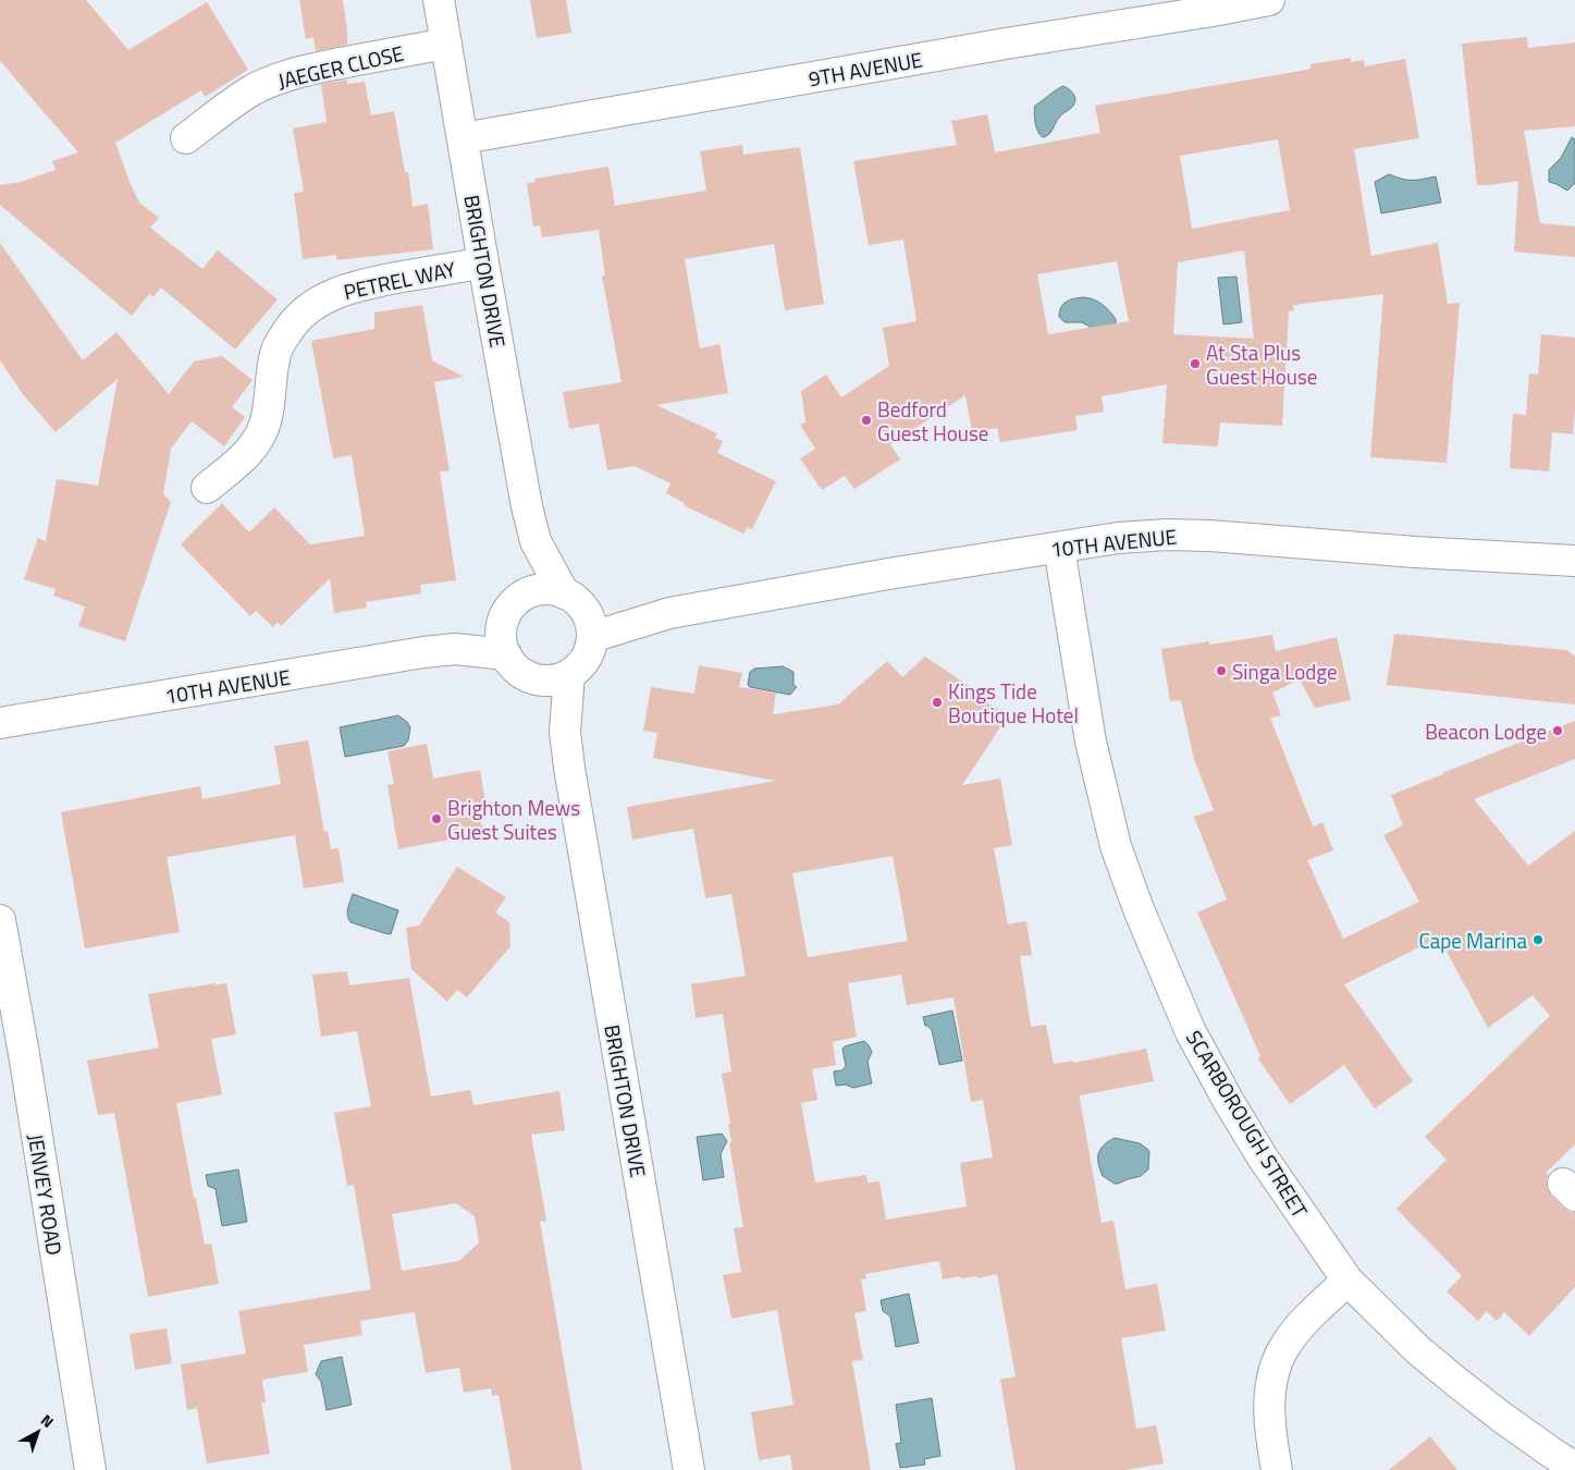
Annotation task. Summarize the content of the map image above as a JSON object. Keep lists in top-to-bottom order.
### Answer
{
  "streets": {
    "street": [
      "JAEGER CLOSE",
      "9TH AVENUE",
      "BRIGHTON DRIVE",
      "PETREL WAY",
      "10TH AVENUE",
      "SCARBOROUGH STREET",
      "JENVEY ROAD"
    ]
  },
  "crossings": [
    ["JAEGER CLOSE", "BRIGHTON DRIVE"],
    ["9TH AVENUE", "BRIGHTON DRIVE"],
    ["BRIGHTON DRIVE", "PETREL WAY"],
    ["BRIGHTON DRIVE", "10TH AVENUE"],
    ["10TH AVENUE", "SCARBOROUGH STREET"]
  ],
  "places": [
    "At Sta Plus Guest House",
    "Bedford Guest House",
    "Singa Lodge",
    "Kings Tide Boutique Hotel",
    "Beacon Lodge",
    "Brighton Mews Guest Suites",
    "Cape Marina"
  ],
  "north": "top right"
}
